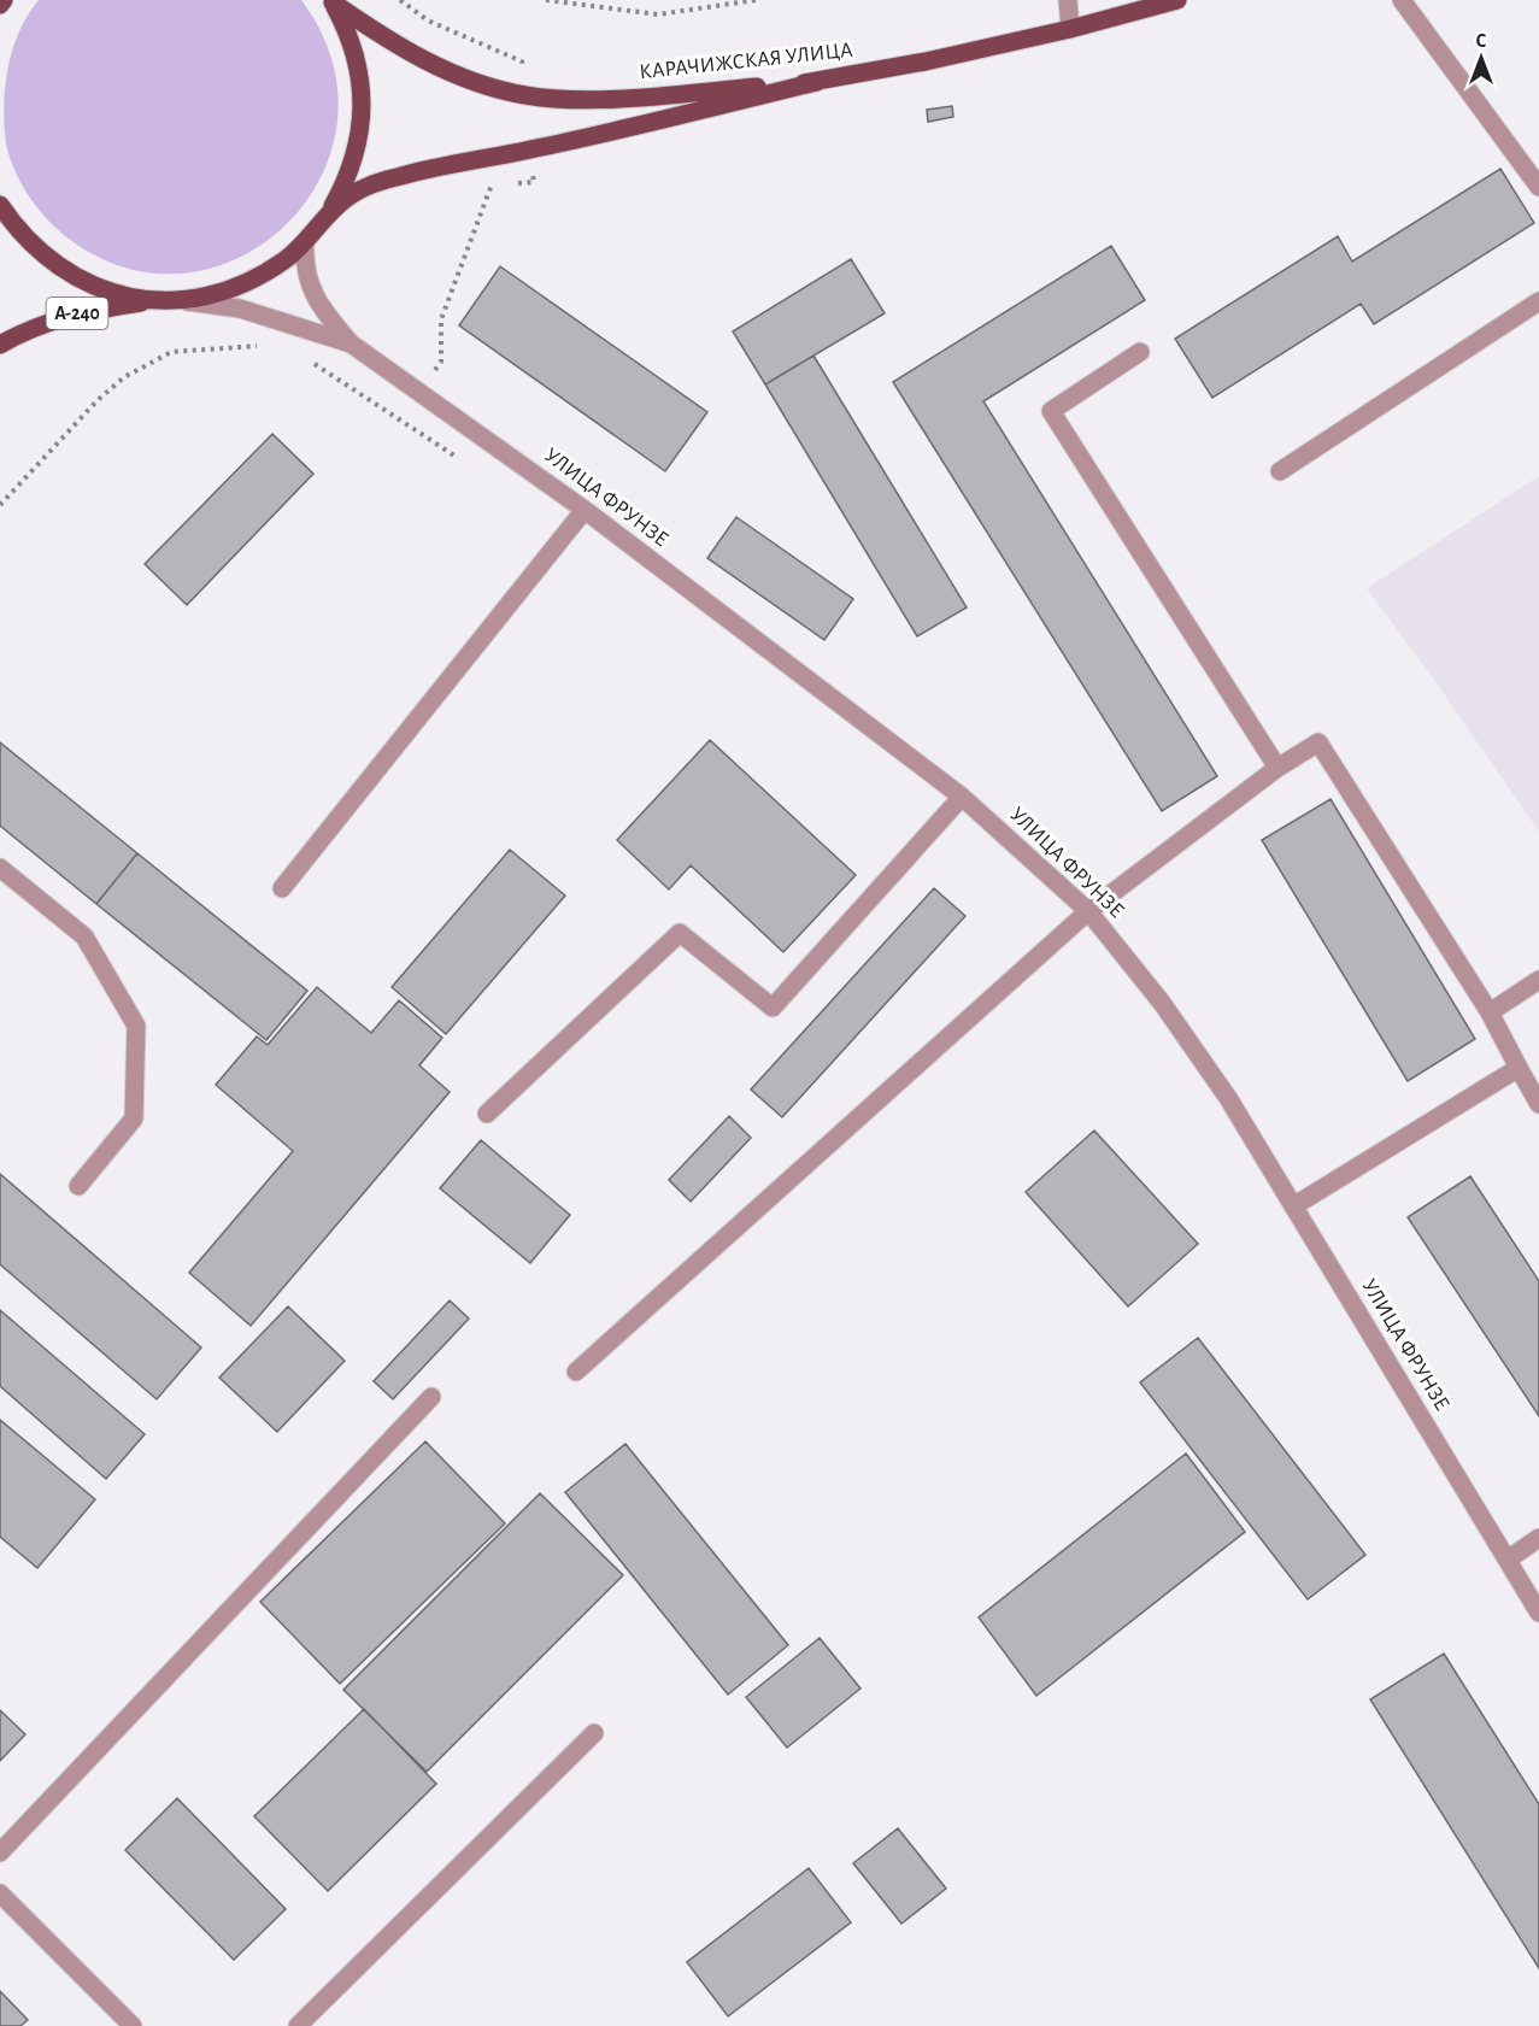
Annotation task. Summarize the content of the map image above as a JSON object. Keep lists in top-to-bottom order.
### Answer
{
  "streets": {
    "main road": ["КАРАЧИЖСКАЯ УЛИЦА", "А-240"],
    "street": ["УЛИЦА ФРУНЗЕ"]
  },
  "north": "top"
}
